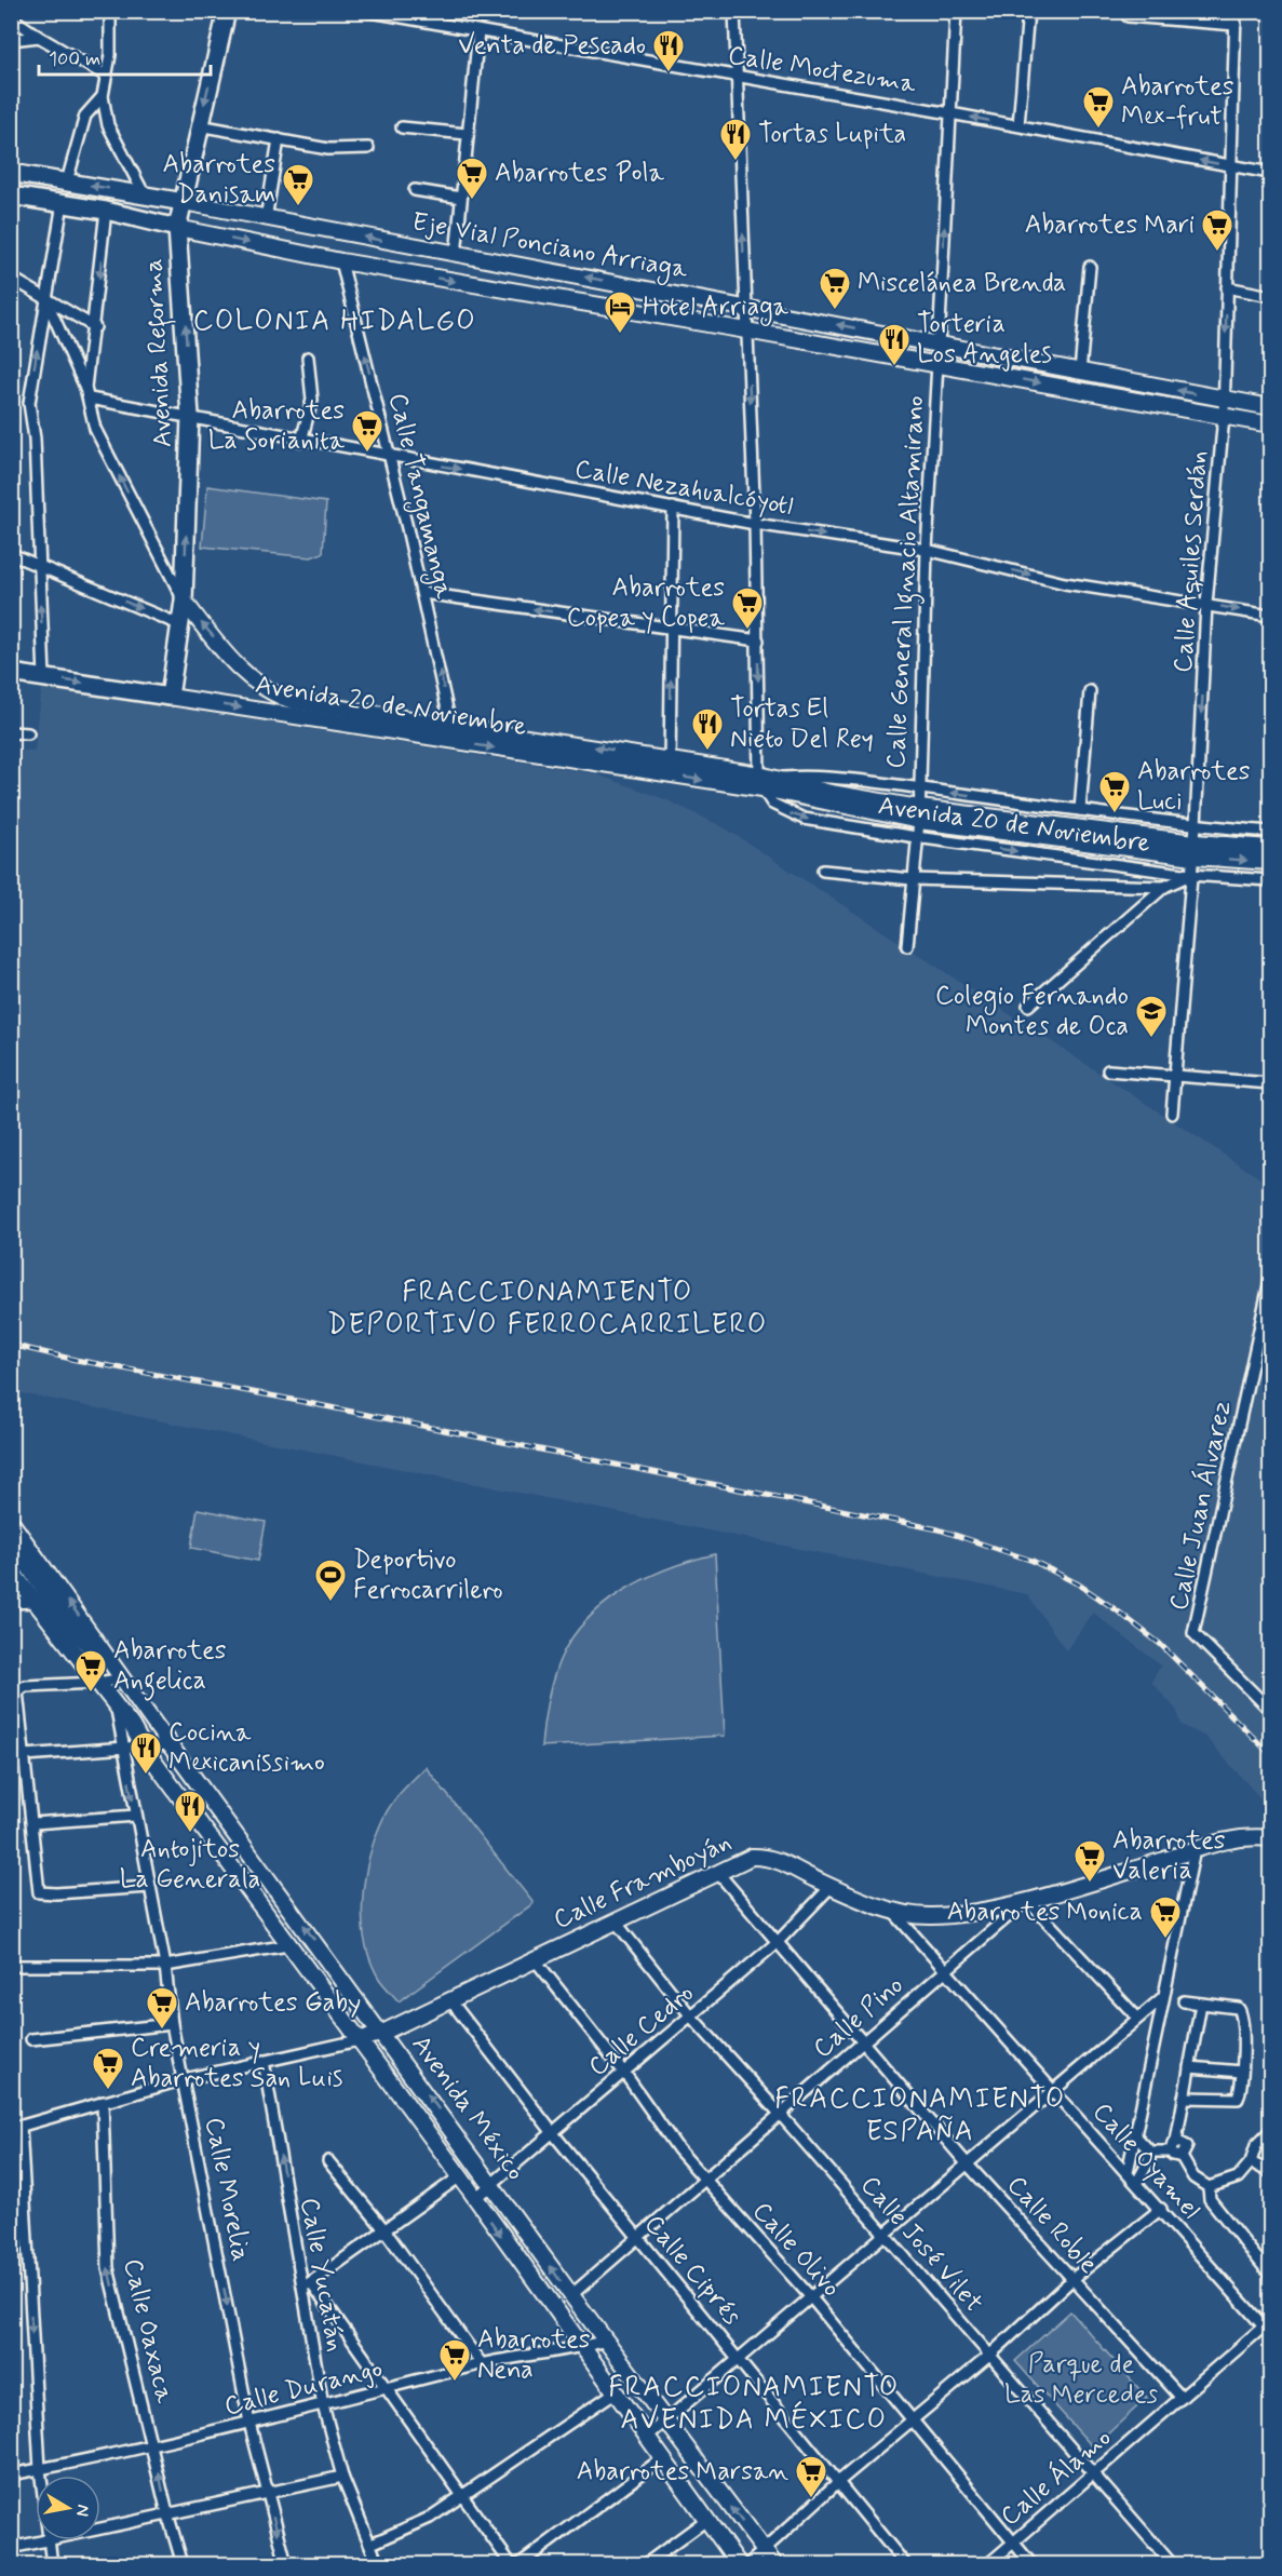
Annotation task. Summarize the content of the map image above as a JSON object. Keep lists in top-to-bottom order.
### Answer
{
  "streets": {
    "main road": [
      "Eje Vial Ponciano Arriaga",
      "Avenida Reforma",
      "Avenida 20 de Noviembre",
      "Calle Framboyán",
      "Avenida México"
    ],
    "street": [
      "Calle Moctezuma",
      "Calle Nezahualcóyotl",
      "Calle Tangamanga",
      "Calle Aquiles Serdán",
      "Calle General Ignacio Altamirano",
      "Calle Juan Álvarez",
      "Calle Pino",
      "Calle Cedro",
      "Calle Oyamel",
      "Calle Morelia",
      "Calle Roble",
      "Calle José Vilet",
      "Calle Olivo",
      "Calle Ciprés",
      "Calle Yucatán",
      "Calle Oaxaca",
      "Calle Durango",
      "Calle Álamo"
    ]
  },
  "crossings": [
    ["Calle Moctezuma", "Calle Aquiles Serdán"],
    ["Eje Vial Ponciano Arriaga", "Avenida Reforma"],
    ["Eje Vial Ponciano Arriaga", "Calle Tangamanga"],
    ["Eje Vial Ponciano Arriaga", "Calle Aquiles Serdán"],
    ["Eje Vial Ponciano Arriaga", "Calle General Ignacio Altamirano"],
    ["Avenida Reforma", "Calle Nezahualcóyotl"],
    ["Avenida Reforma", "Avenida 20 de Noviembre"],
    ["Calle Nezahualcóyotl", "Calle Tangamanga"],
    ["Calle Nezahualcóyotl", "Calle Aquiles Serdán"],
    ["Calle Nezahualcóyotl", "Calle General Ignacio Altamirano"],
    ["Calle Tangamanga", "Avenida 20 de Noviembre"],
    ["Calle Aquiles Serdán", "Avenida 20 de Noviembre"],
    ["Calle General Ignacio Altamirano", "Avenida 20 de Noviembre"],
    ["Calle Framboyán", "Calle Pino"],
    ["Calle Framboyán", "Calle Cedro"],
    ["Calle Framboyán", "Avenida México"],
    ["Calle Framboyán", "Calle Oyamel"],
    ["Calle Framboyán", "Calle Roble"],
    ["Calle Framboyán", "Calle José Vilet"],
    ["Calle Framboyán", "Calle Olivo"],
    ["Calle Framboyán", "Calle Ciprés"],
    ["Calle Pino", "Avenida México"],
    ["Calle Pino", "Calle Oyamel"],
    ["Calle Pino", "Calle Roble"],
    ["Calle Pino", "Calle José Vilet"],
    ["Calle Pino", "Calle Olivo"],
    ["Calle Pino", "Calle Ciprés"],
    ["Calle Cedro", "Avenida México"],
    ["Calle Cedro", "Calle Roble"],
    ["Calle Cedro", "Calle José Vilet"],
    ["Calle Cedro", "Calle Olivo"],
    ["Calle Cedro", "Calle Ciprés"],
    ["Avenida México", "Calle Morelia"],
    ["Avenida México", "Calle Durango"],
    ["Calle Oyamel", "Calle Álamo"],
    ["Calle Morelia", "Calle Durango"],
    ["Calle Roble", "Calle Álamo"],
    ["Calle José Vilet", "Calle Álamo"],
    ["Calle Olivo", "Calle Álamo"],
    ["Calle Yucatán", "Calle Durango"],
    ["Calle Oaxaca", "Calle Durango"]
  ],
  "one_way": [
    "Calle Nezahualcóyotl",
    "Calle Tangamanga",
    "Calle Morelia",
    "Calle Yucatán"
  ],
  "districts": [
    "COLONIA HIDALGO",
    "FRACCIONAMIENTO DEPORTIVO FERROCARRILERO",
    "FRACCIONAMIENTO ESPAÑA",
    "FRACCIONAMIENTO AVENIDA MÉXICO"
  ],
  "parks": ["Parque de Las Mercedes"],
  "places": {
    "restaurant": [
      "Venta de Pescado",
      "Tortas Lupita",
      "Torteria Los Angeles",
      "Tortas El Nieto Del Rey",
      "Cocina Mexicanissimo",
      "Antojitos La Generala"
    ],
    "supermarket": [
      "Abarrotes Mex-frut",
      "Abarrotes Pola",
      "Abarrotes Danisam",
      "Abarrotes Mari",
      "Miscelánea Brenda",
      "Abarrotes La Sorianita",
      "Abarrotes Copea y Copea",
      "Abarrotes Luci",
      "Abarrotes Angelica",
      "Abarrotes Valeria",
      "Abarrotes Monica",
      "Abarrotes Gaby",
      "Cremeria y Abarrotes San Luis",
      "Abarrotes Nena",
      "Abarrotes Marsan"
    ],
    "hotel": ["Hotel Arriaga"],
    "school or university": ["Colegio Fernando Montes de Oca"],
    "sports": ["Deportivo Ferrocarrilero"]
  },
  "scale_bar": "100 m",
  "north": "right"
}
